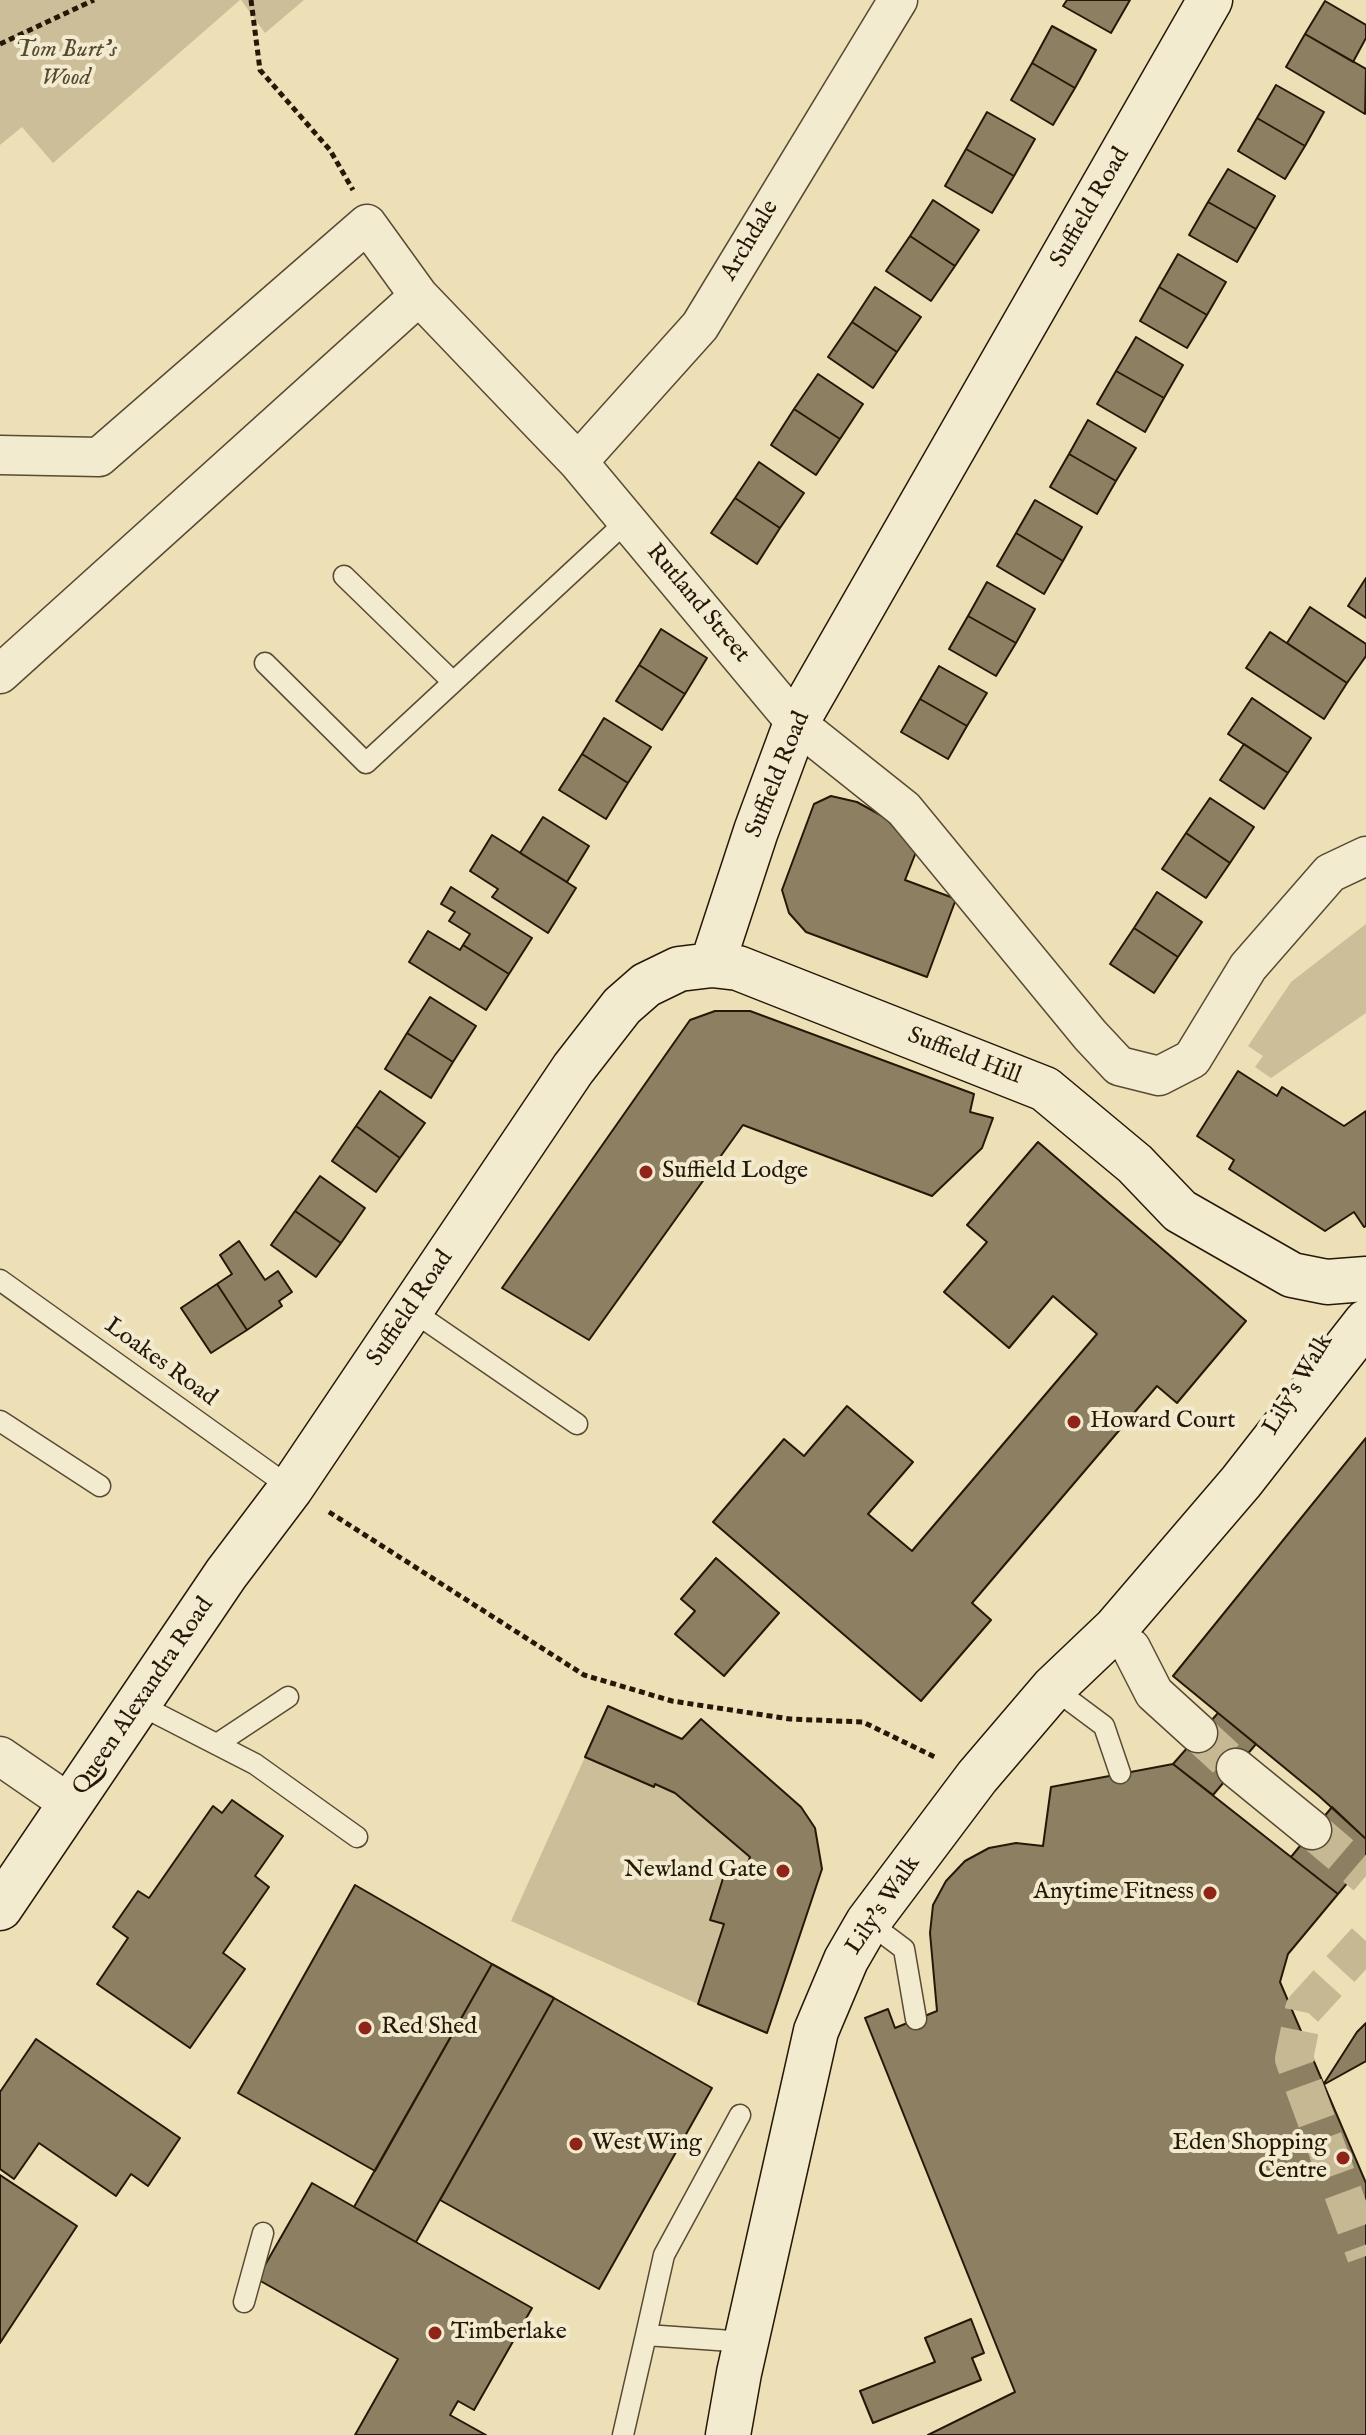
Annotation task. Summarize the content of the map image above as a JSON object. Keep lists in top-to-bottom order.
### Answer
{
  "streets": {
    "street": [
      "Suffield Road",
      "Archdale",
      "Rutland Street",
      "Suffield Hill",
      "Lily's Walk",
      "Queen Alexandra Road"
    ],
    "lane": ["Loakes Road"]
  },
  "crossings": [
    ["Suffield Road", "Rutland Street"],
    ["Suffield Road", "Suffield Hill"],
    ["Suffield Road", "Loakes Road"],
    ["Suffield Road", "Queen Alexandra Road"],
    ["Archdale", "Rutland Street"],
    ["Suffield Hill", "Lily's Walk"],
    ["Loakes Road", "Queen Alexandra Road"]
  ],
  "parks": ["Tom Burt's Wood"],
  "places": [
    "Suffield Lodge",
    "Howard Court",
    "Newland Gate",
    "Anytime Fitness",
    "Red Shed",
    "West Wing",
    "Eden Shopping Centre",
    "Timberlake"
  ]
}
